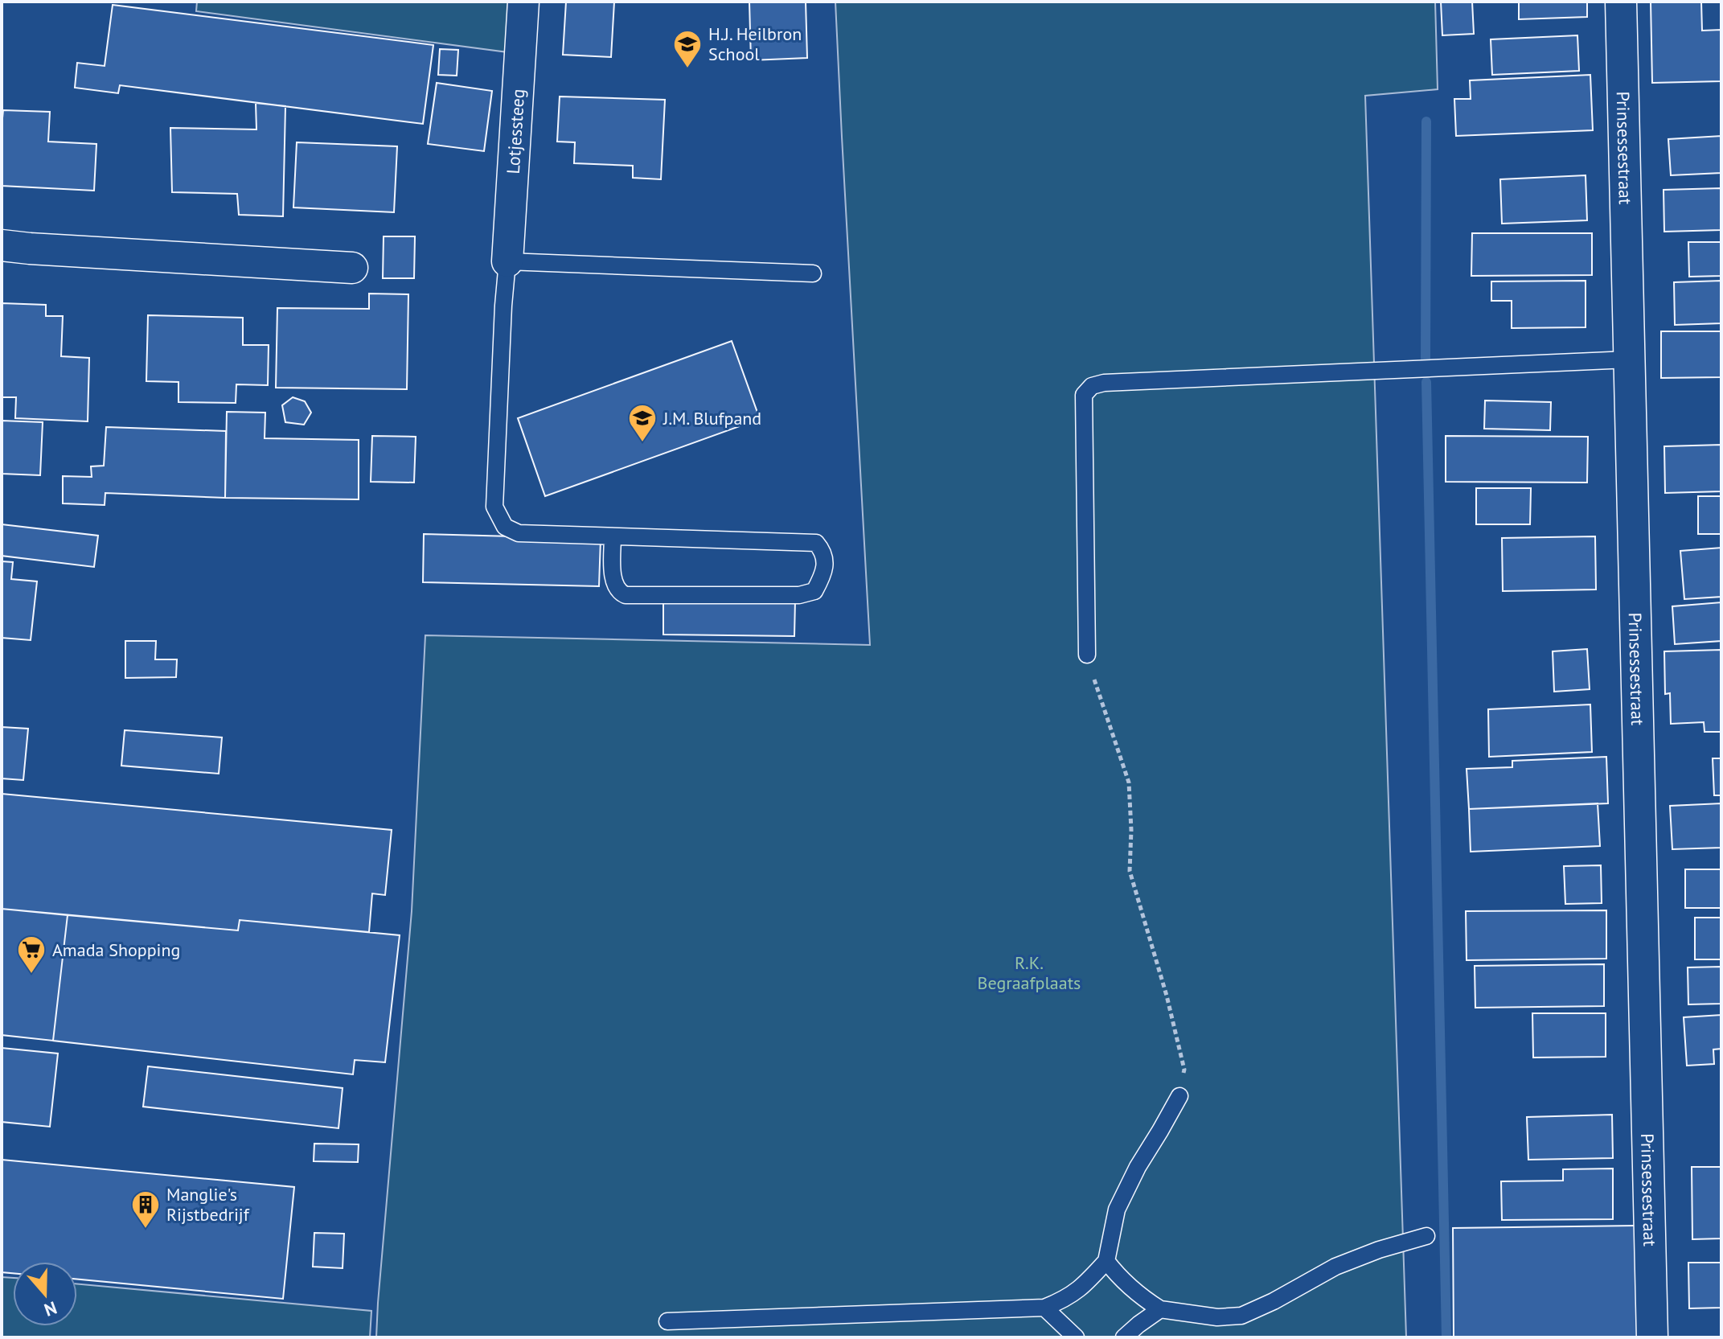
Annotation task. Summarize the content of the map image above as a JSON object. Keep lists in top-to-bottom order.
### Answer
{
  "streets": {
    "street": ["Lotjessteeg", "Prinsessestraat"]
  },
  "parks": ["R.K. Begraafplaats"],
  "places": {
    "school or university": ["H.J. Heilbron School", "J.M. Blufpand"],
    "supermarket": ["Amada Shopping"],
    "building": ["Manglie's Rijstbedrijf"]
  },
  "north": "bottom"
}
